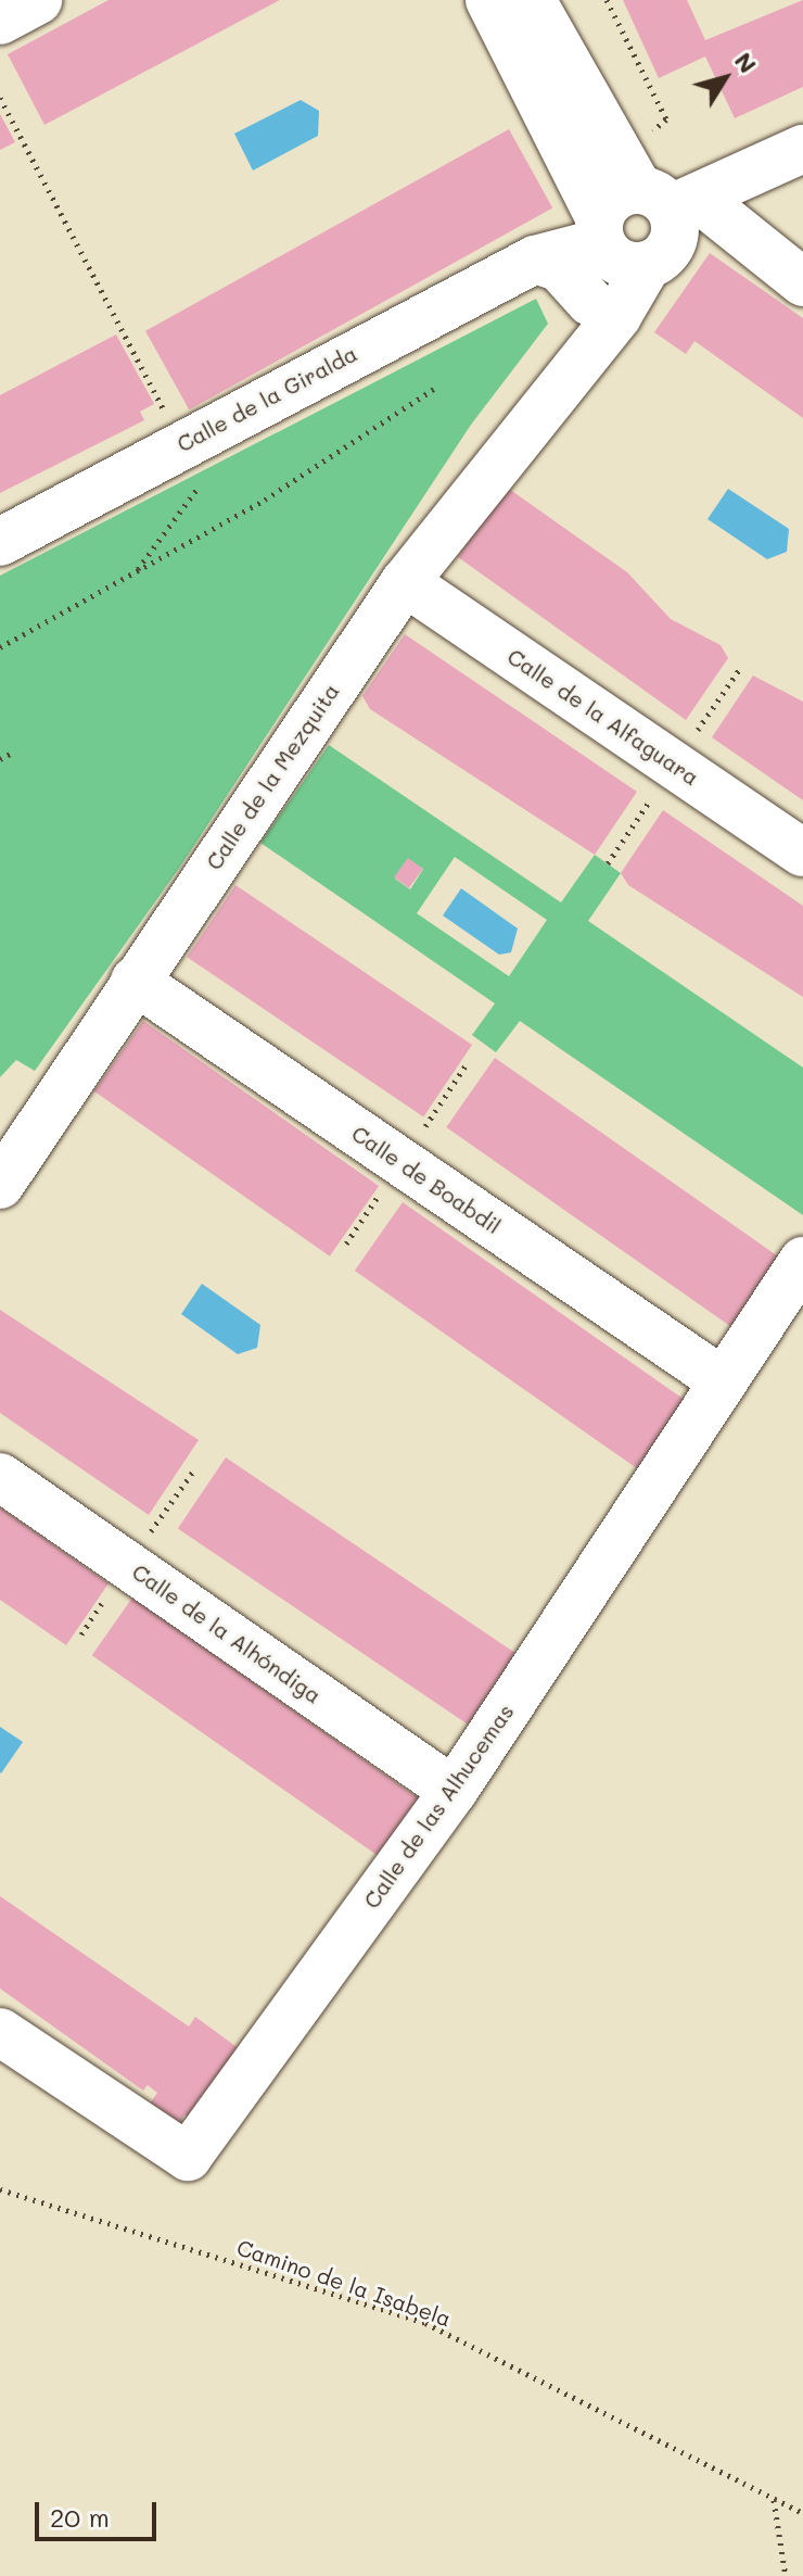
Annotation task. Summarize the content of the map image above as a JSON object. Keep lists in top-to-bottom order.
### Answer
{
  "streets": {
    "street": [
      "Calle de la Giralda",
      "Calle de la Alfaguara",
      "Calle de la Mezquita",
      "Calle de Boabdil",
      "Calle de la Alhóndiga",
      "Calle de las Alhucemas"
    ],
    "path": ["Camino de la Isabela"]
  },
  "crossings": [
    ["Calle de la Giralda", "Calle de la Mezquita"],
    ["Calle de la Alfaguara", "Calle de la Mezquita"],
    ["Calle de la Mezquita", "Calle de Boabdil"],
    ["Calle de Boabdil", "Calle de las Alhucemas"],
    ["Calle de la Alhóndiga", "Calle de las Alhucemas"]
  ],
  "scale_bar": "20 m",
  "north": "top right"
}
